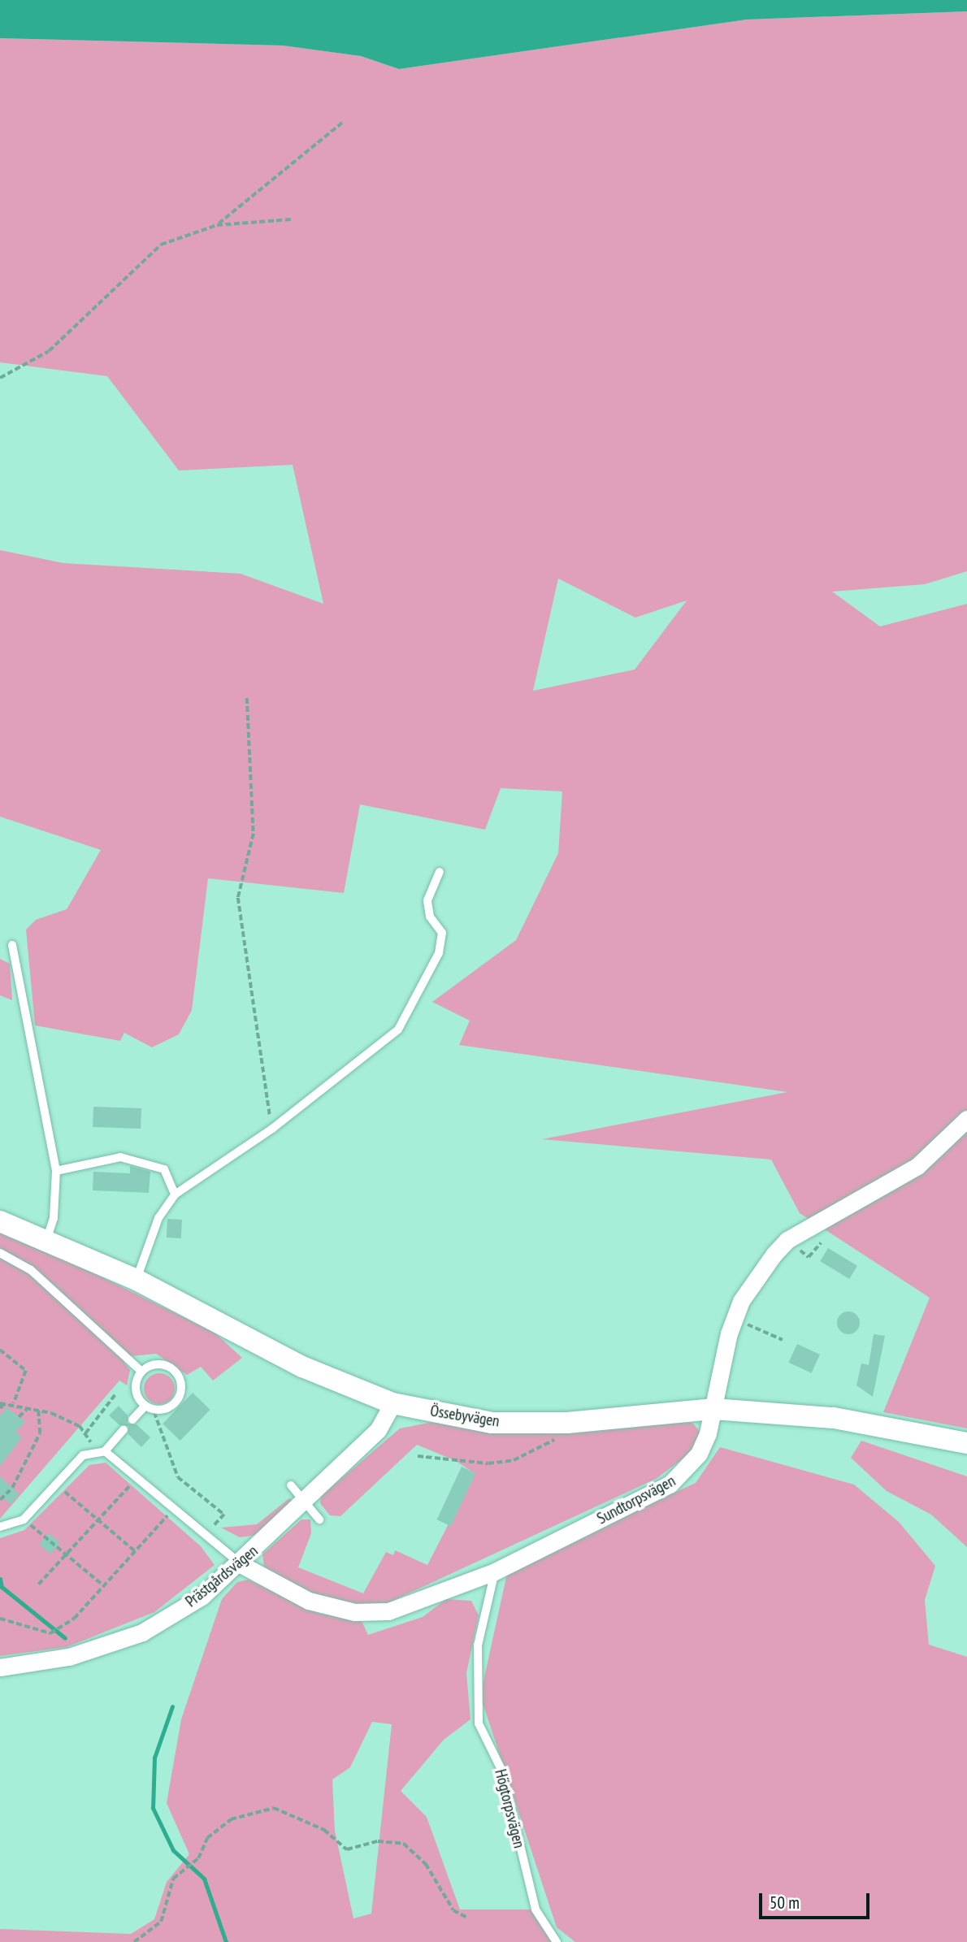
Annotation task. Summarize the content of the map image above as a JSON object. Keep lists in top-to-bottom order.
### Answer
{
  "streets": {
    "street": ["Össebyvägen", "Sundtorpsvägen", "Prästgårdsvägen"],
    "lane": ["Högtorpsvägen"]
  },
  "crossings": [
    ["Össebyvägen", "Sundtorpsvägen"],
    ["Össebyvägen", "Prästgårdsvägen"],
    ["Sundtorpsvägen", "Prästgårdsvägen"],
    ["Sundtorpsvägen", "Högtorpsvägen"]
  ],
  "scale_bar": "50 m"
}
